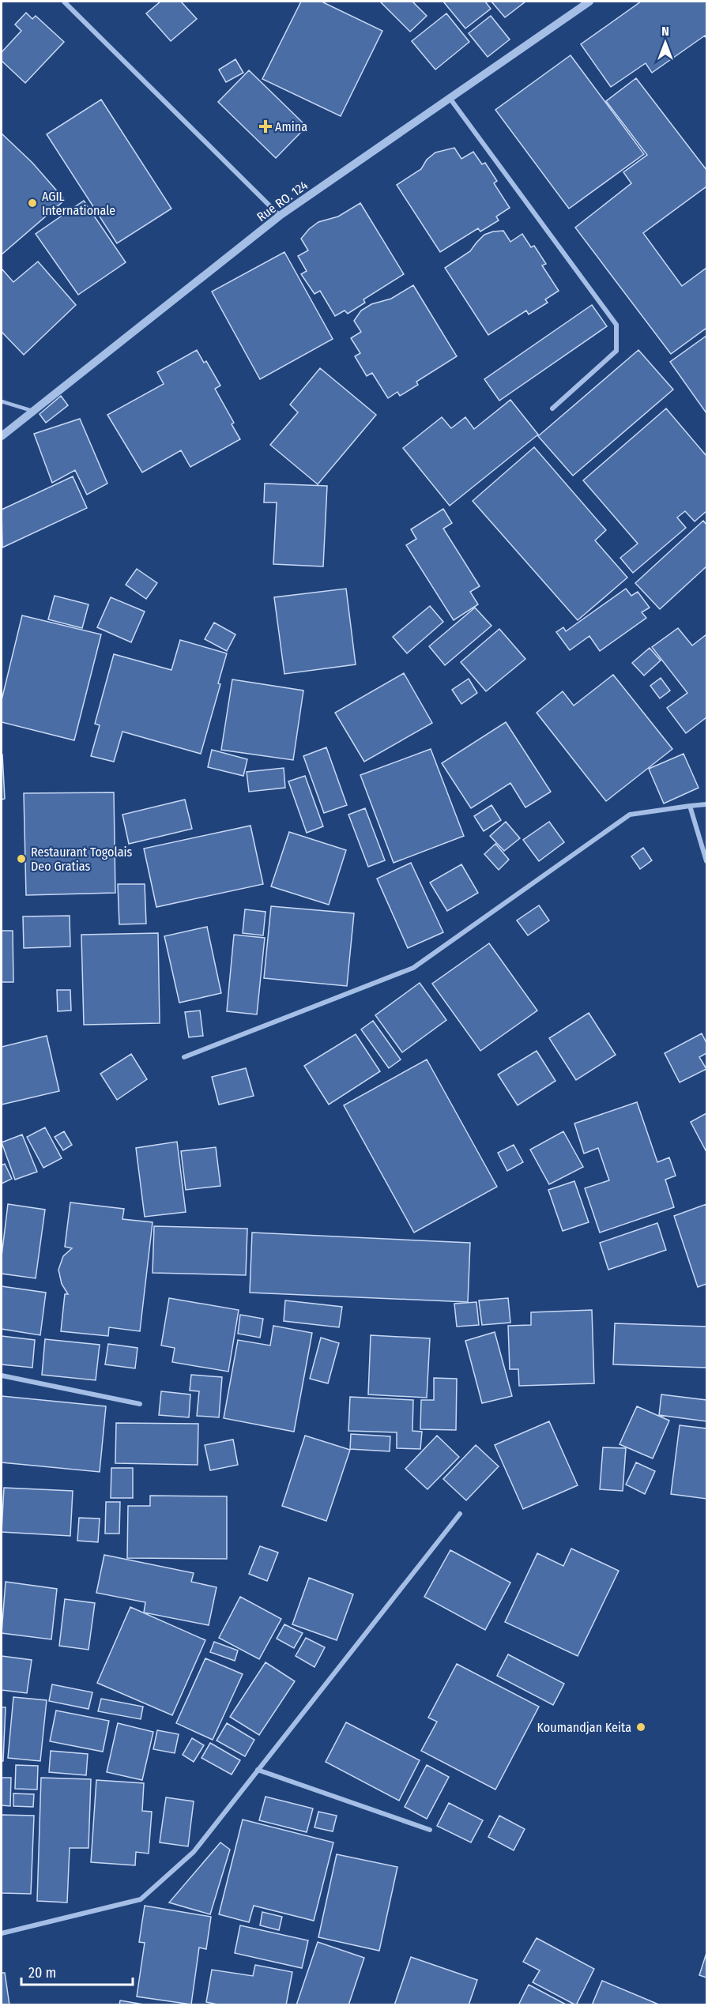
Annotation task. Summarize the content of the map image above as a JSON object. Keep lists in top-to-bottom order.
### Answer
{
  "streets": {
    "street": ["Rue RO. 124"]
  },
  "places": {
    "health": ["Amina"],
    "other": ["AGIL Internationale", "Restaurant Togolais Deo Gratias", "Koumandjan Keita"]
  },
  "scale_bar": "20 m",
  "north": "top"
}
